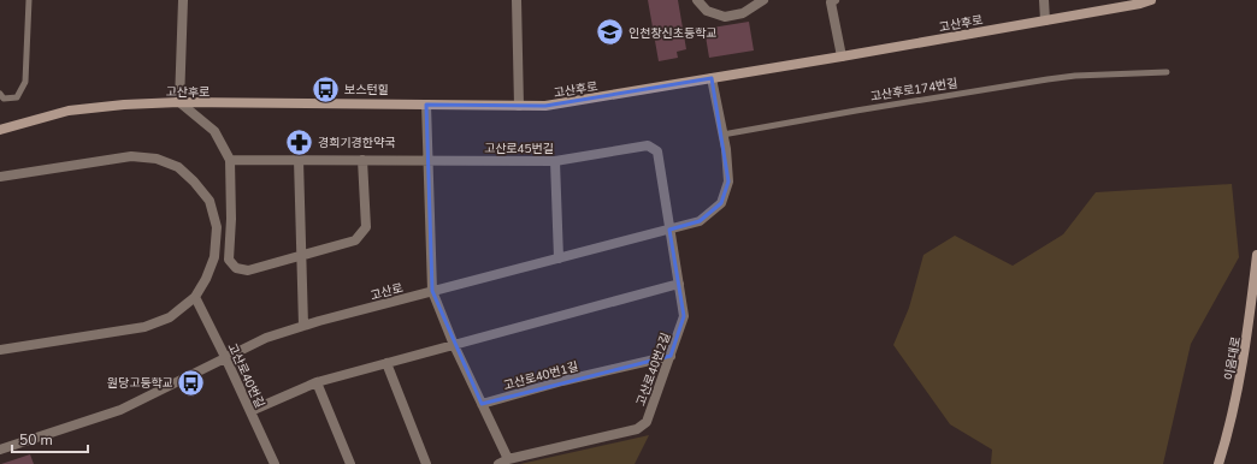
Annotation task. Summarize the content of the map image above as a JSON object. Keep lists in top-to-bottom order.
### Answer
{
  "streets": {
    "main road": ["고산후로", "이음대로"],
    "street": [
      "고산로45번길",
      "고산로",
      "고산로40번2길",
      "고산로40번길",
      "고산로40번1길"
    ],
    "lane": ["고산후로174번길"]
  },
  "crossings": [
    ["고산후로174번길", "고산로"],
    ["고산로45번길", "고산로"],
    ["고산로45번길", "고산로40번2길"],
    ["고산로", "고산로40번2길"],
    ["고산로", "고산로40번길"],
    ["고산로40번2길", "고산로40번1길"]
  ],
  "places": {
    "school or university": ["인천창신초등학교"],
    "bus stop": ["보스턴힐", "원당고등학교"],
    "pharmacy": ["경희기경한약국"]
  },
  "scale_bar": "50 m"
}
